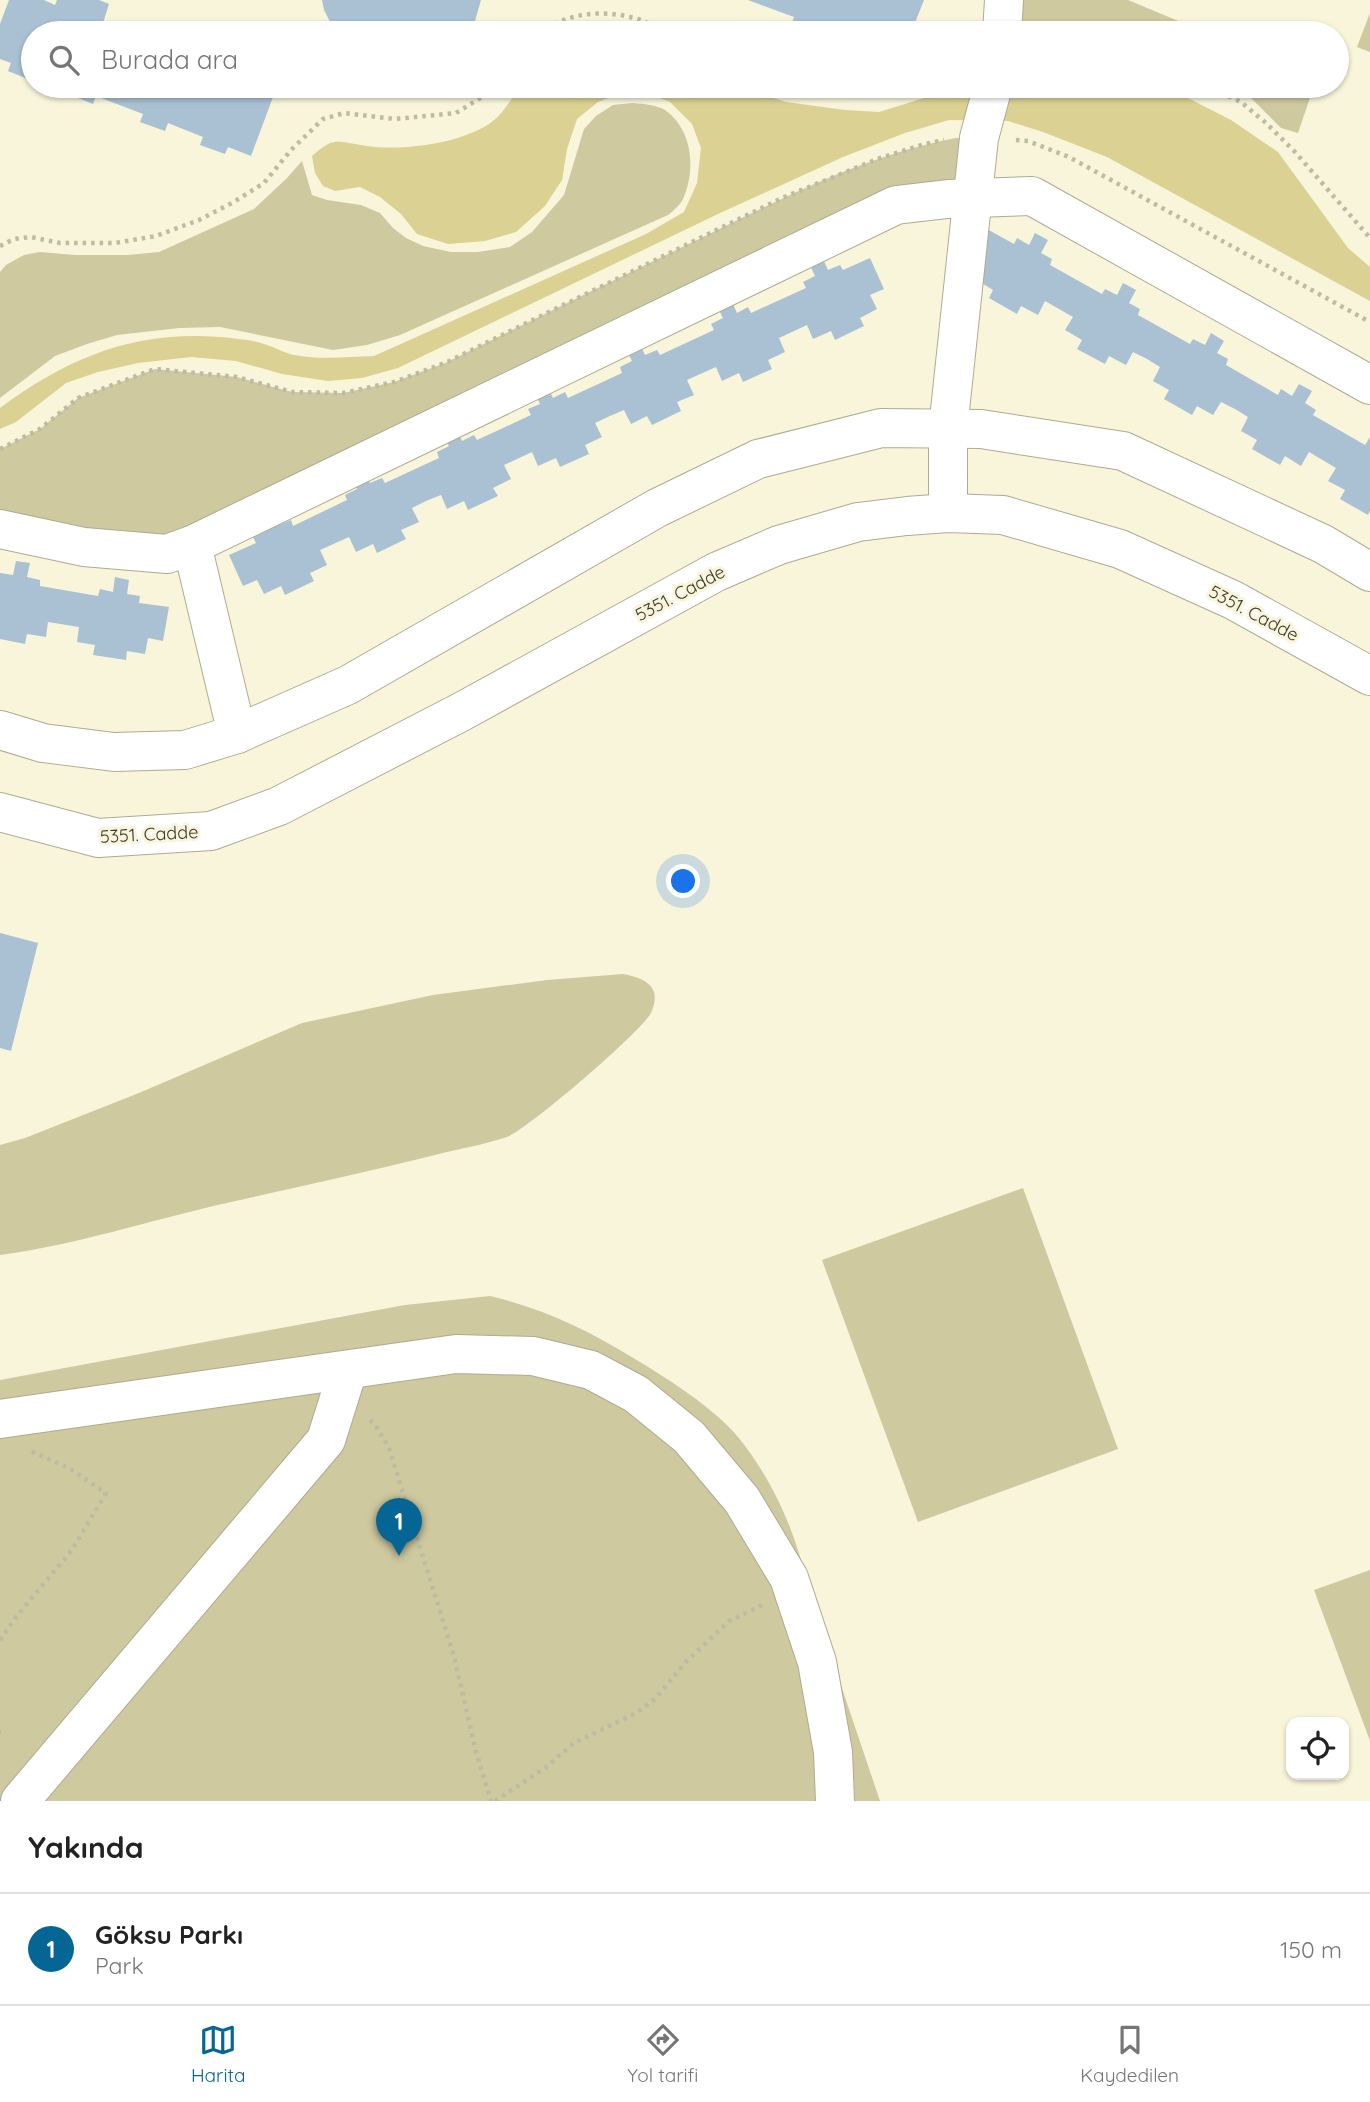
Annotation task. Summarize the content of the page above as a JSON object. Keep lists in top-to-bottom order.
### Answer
{
  "streets": {
    "street": ["5351. Cadde"]
  },
  "page": {
    "search": "Burada ara",
    "pins": "1",
    "heading": "Yakında",
    "list": [
      {
        "mark": "1",
        "name": "Göksu Parkı",
        "note": "Park",
        "value": "150 m"
      }
    ],
    "nav": ["Harita", "Yol tarifi", "Kaydedilen"]
  }
}
